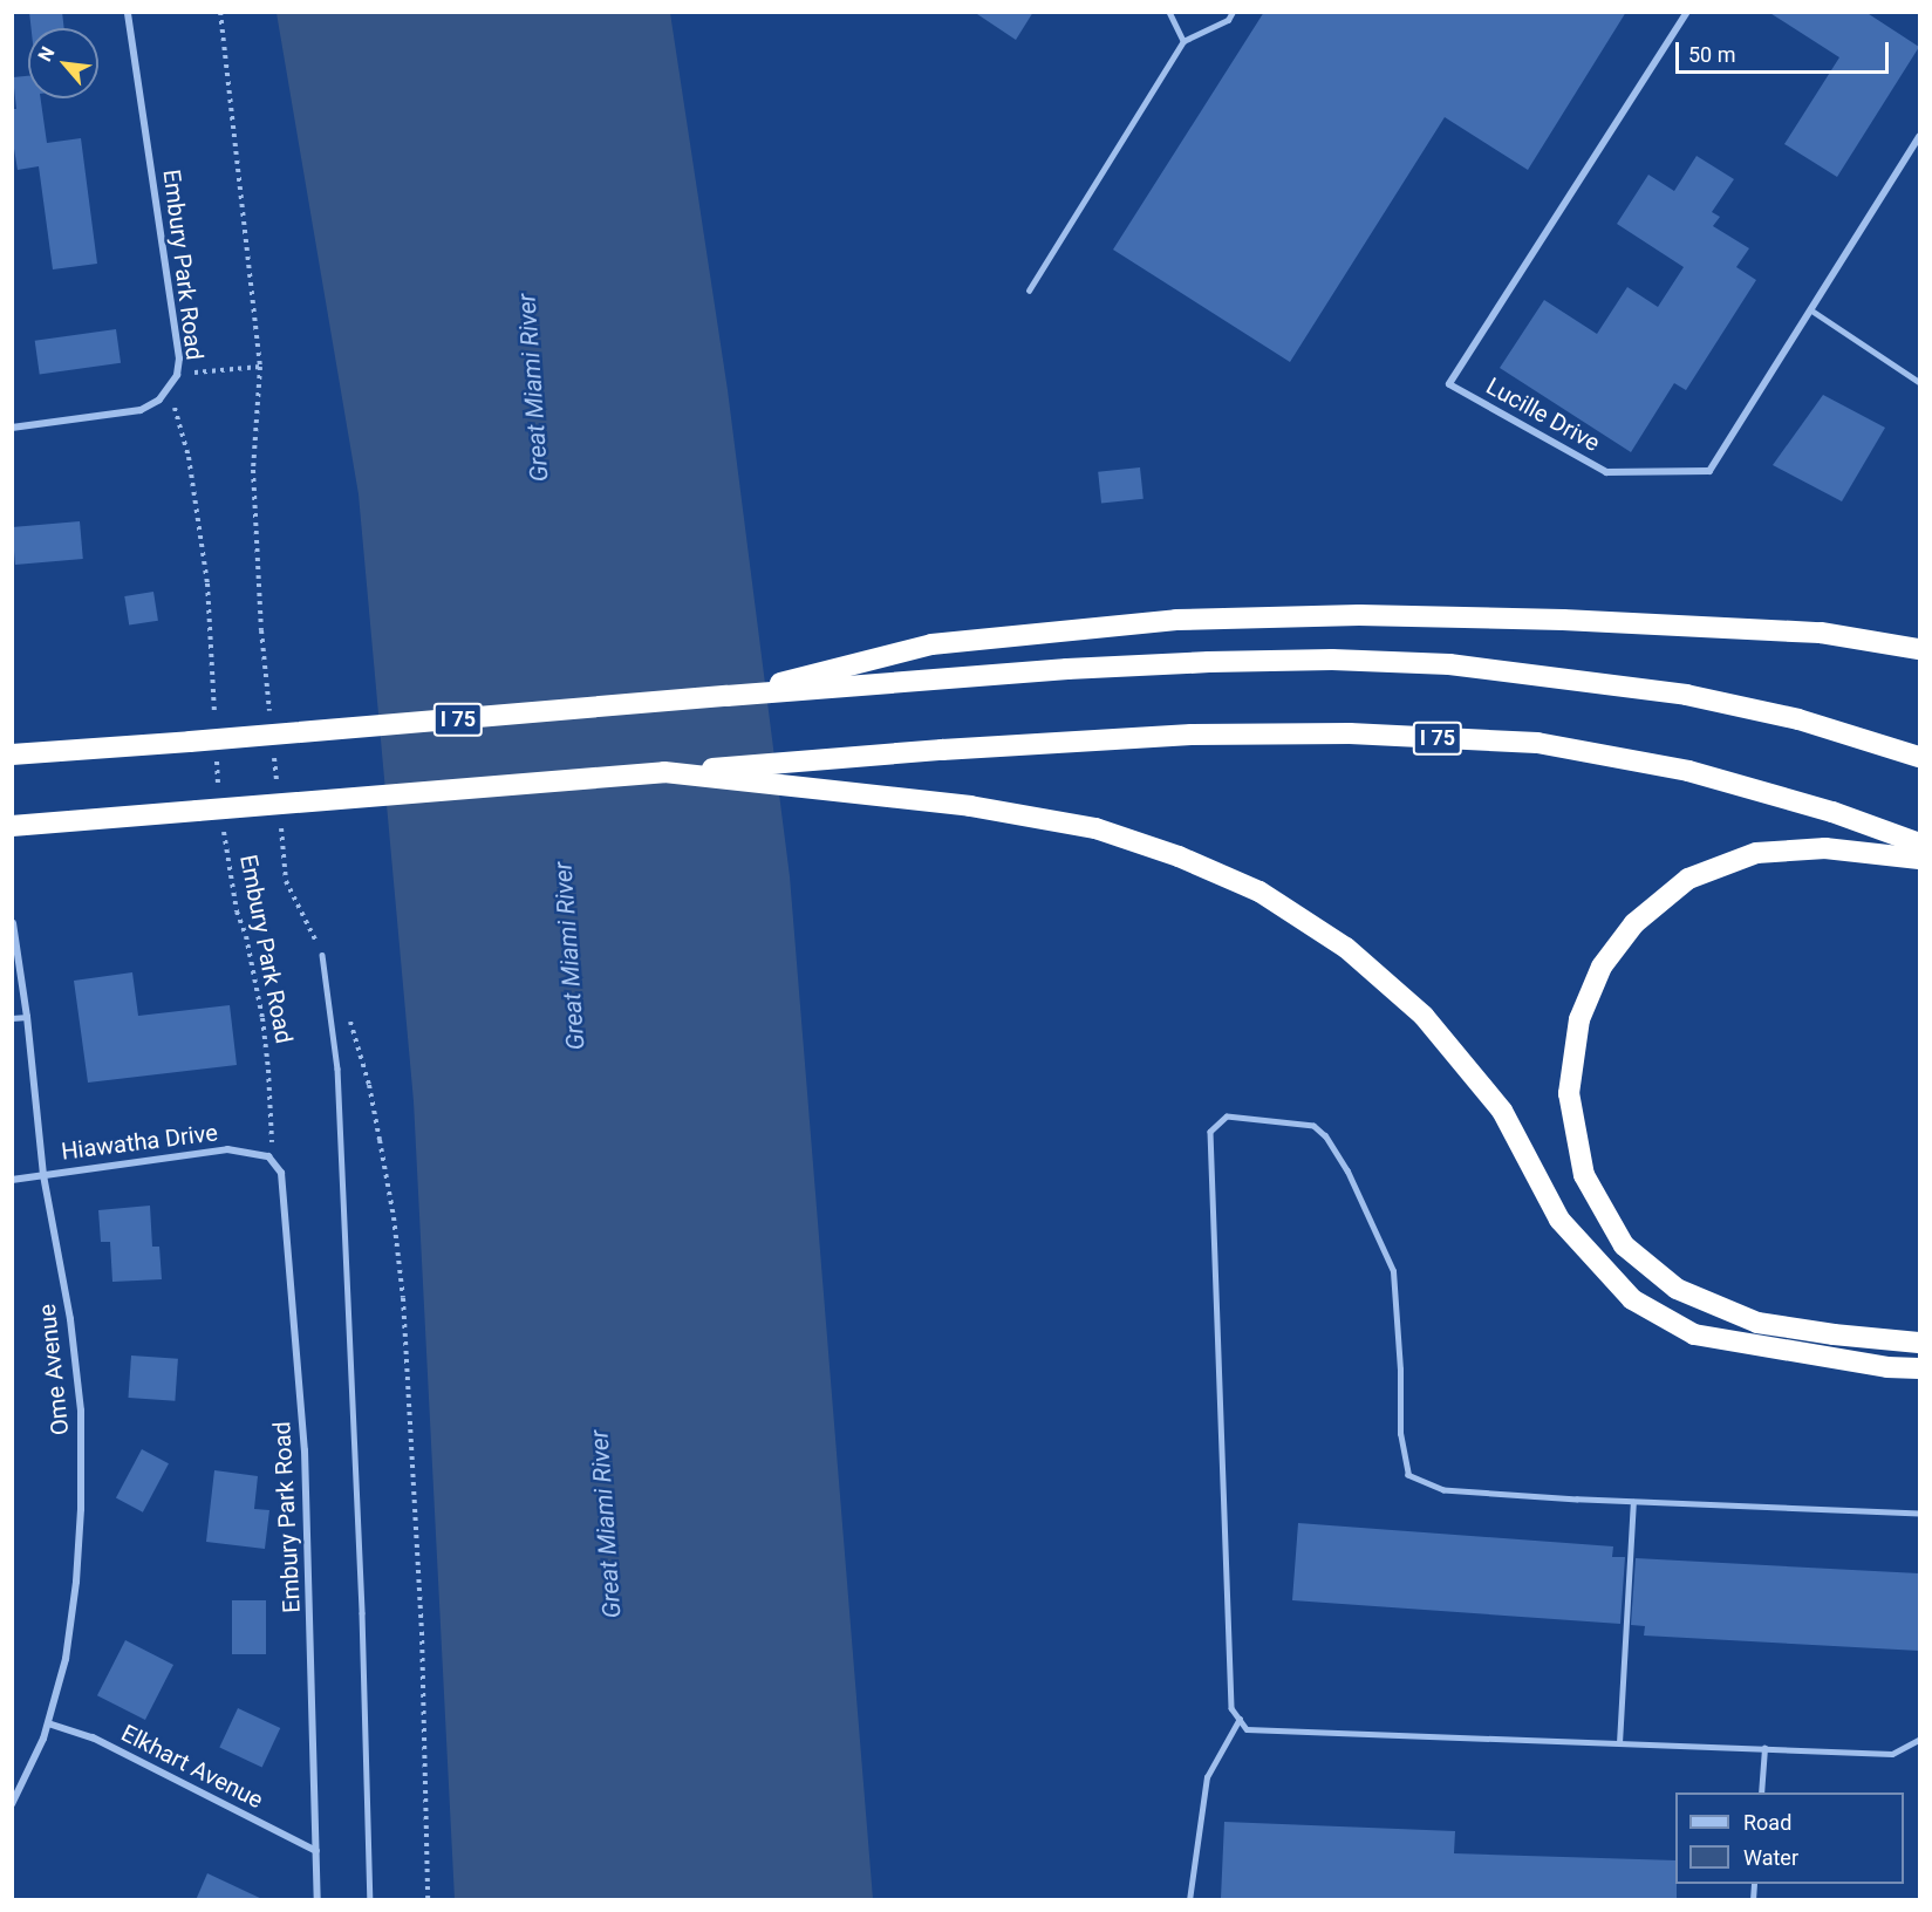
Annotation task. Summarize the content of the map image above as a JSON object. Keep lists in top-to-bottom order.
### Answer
{
  "streets": {
    "highway": ["I 75"],
    "street": [
      "Embury Park Road",
      "Lucille Drive",
      "Hiawatha Drive",
      "Ome Avenue",
      "Elkhart Avenue"
    ]
  },
  "crossings": [
    ["Embury Park Road", "Hiawatha Drive"],
    ["Embury Park Road", "Elkhart Avenue"],
    ["Hiawatha Drive", "Ome Avenue"],
    ["Ome Avenue", "Elkhart Avenue"]
  ],
  "water": ["Great Miami River"],
  "legend": ["Road", "Water"],
  "scale_bar": "50 m",
  "north": "top left"
}
